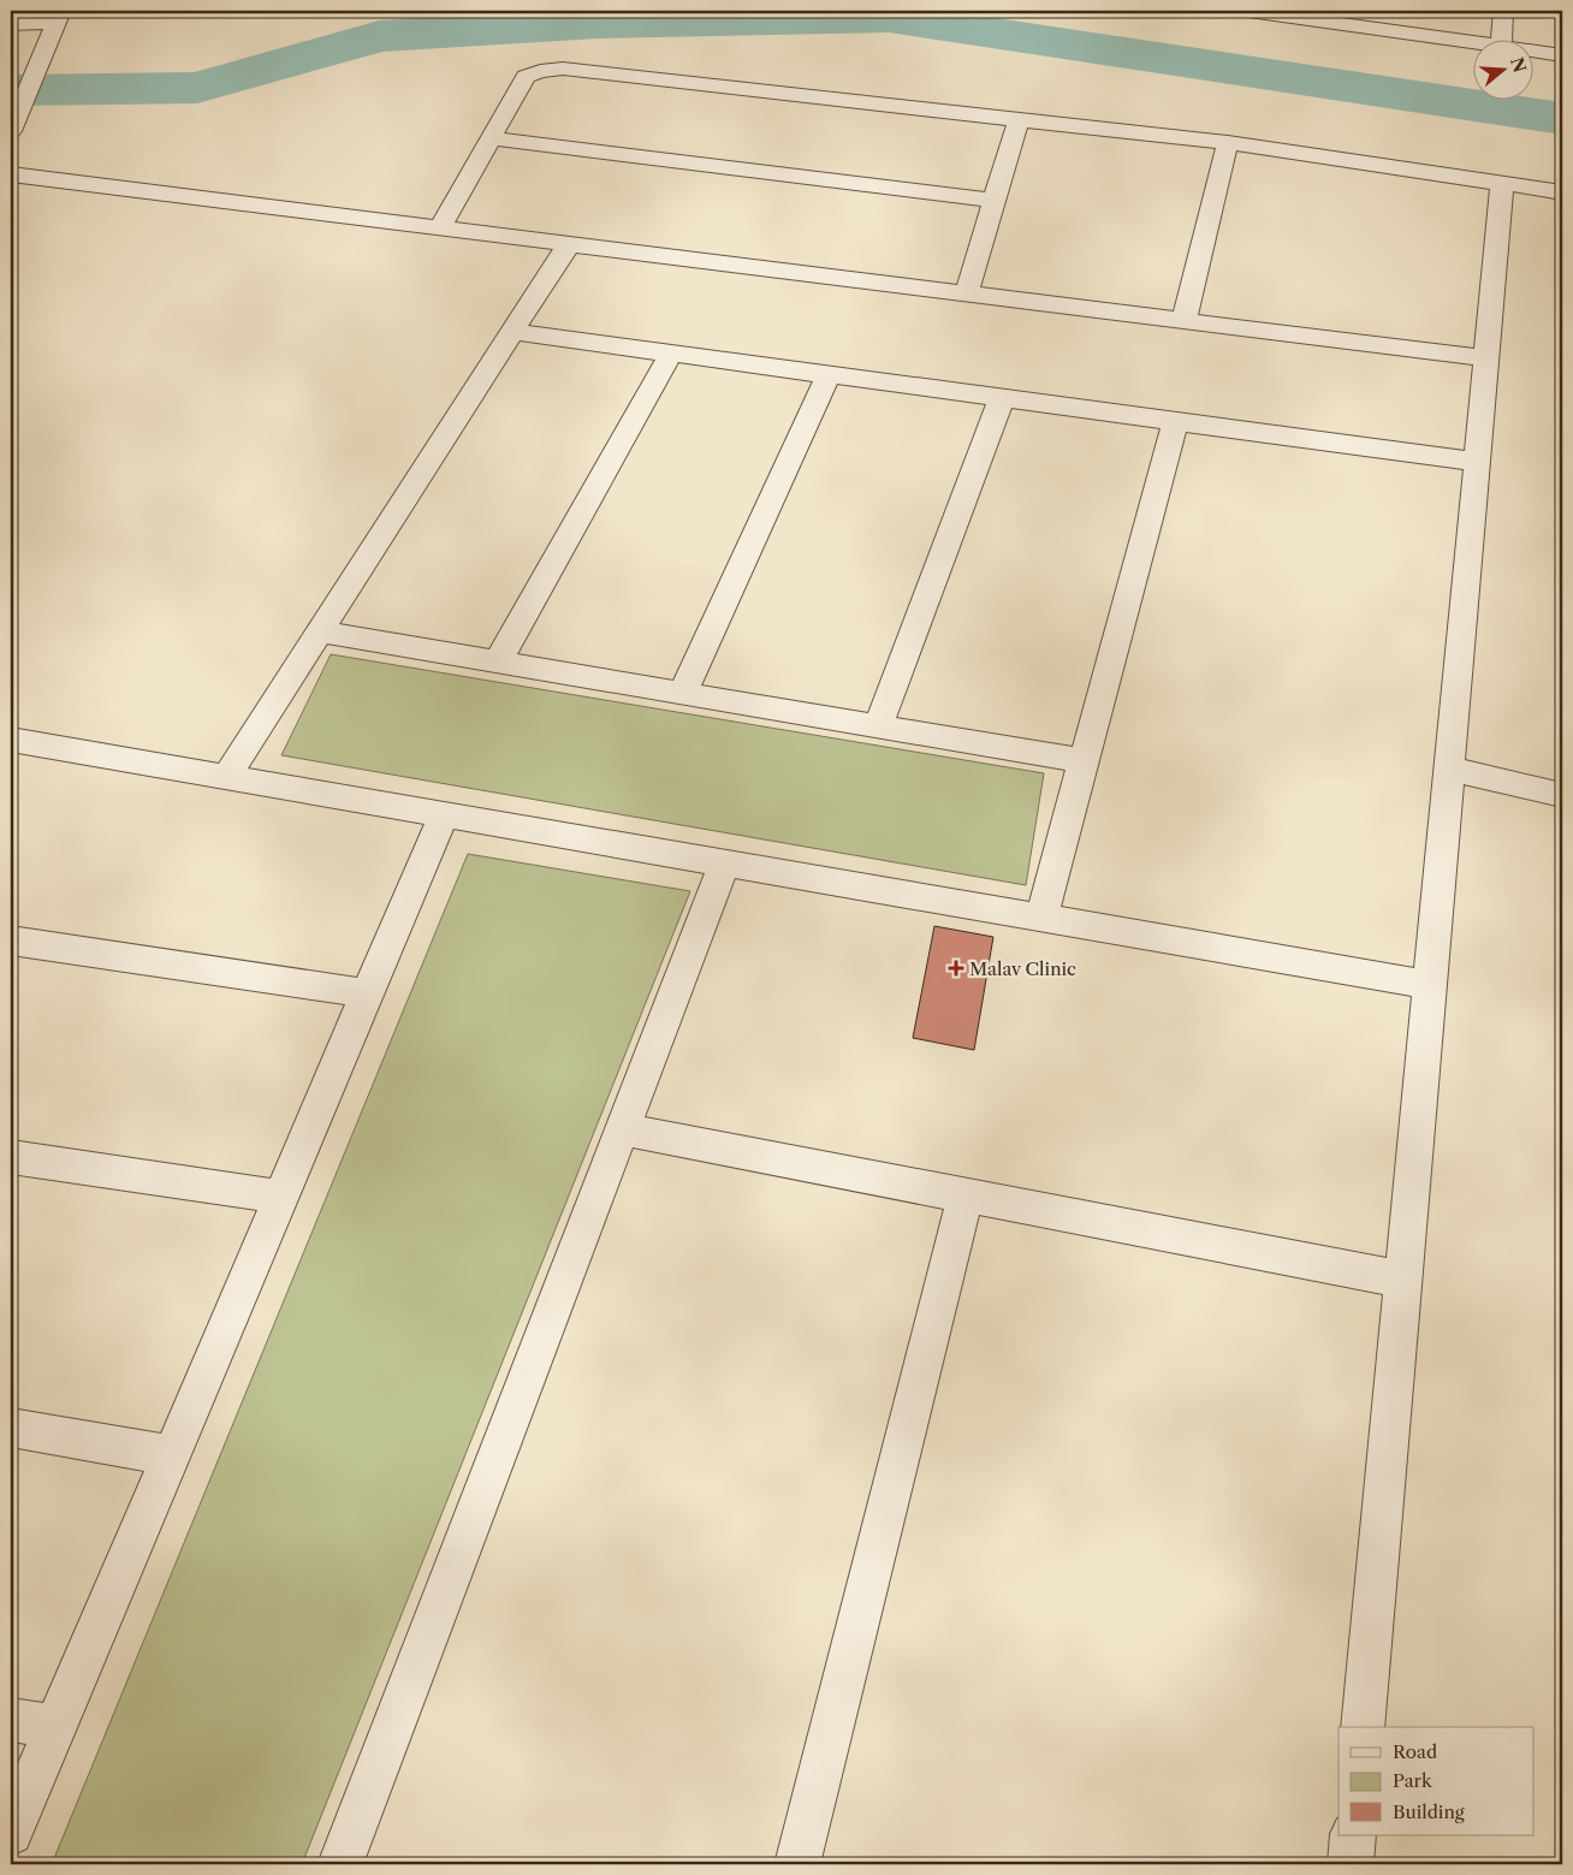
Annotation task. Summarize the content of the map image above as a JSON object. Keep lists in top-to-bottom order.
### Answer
{
  "places": {
    "health": ["Malav Clinic"]
  },
  "legend": ["Road", "Park", "Building"],
  "north": "right"
}
